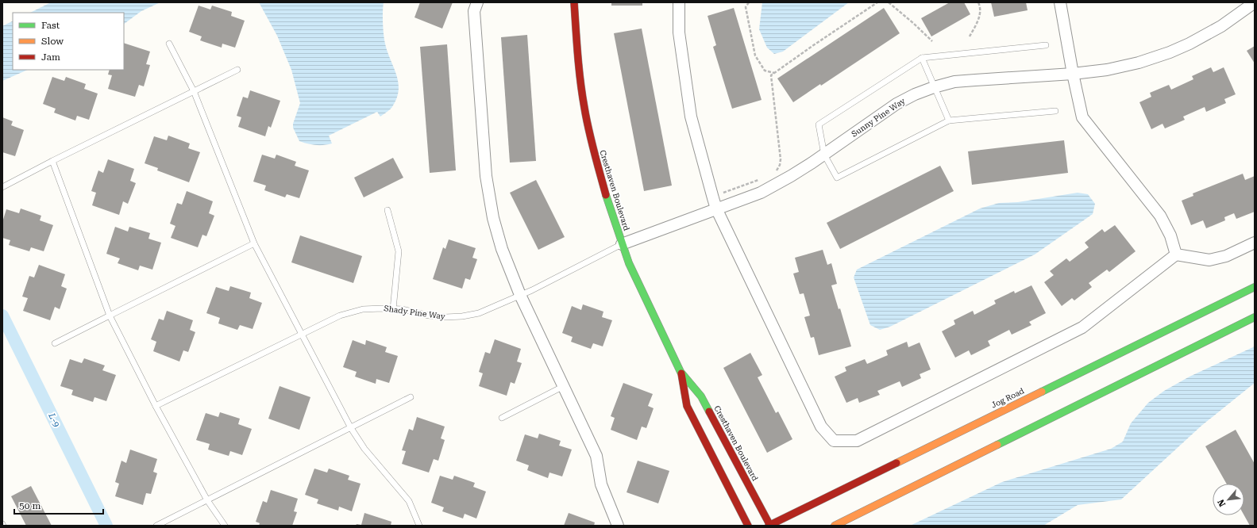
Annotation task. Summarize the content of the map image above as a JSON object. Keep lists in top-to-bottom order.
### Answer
{
  "streets": {
    "main road": ["Cresthaven Boulevard", "Jog Road"],
    "street": ["Sunny Pine Way"],
    "lane": ["Shady Pine Way"]
  },
  "crossings": [
    ["Sunny Pine Way", "Cresthaven Boulevard"],
    ["Sunny Pine Way", "Shady Pine Way"],
    ["Cresthaven Boulevard", "Shady Pine Way"],
    ["Cresthaven Boulevard", "Jog Road"]
  ],
  "water": ["L-9"],
  "legend": ["Fast", "Slow", "Jam"],
  "scale_bar": "50 m",
  "north": "bottom left"
}
